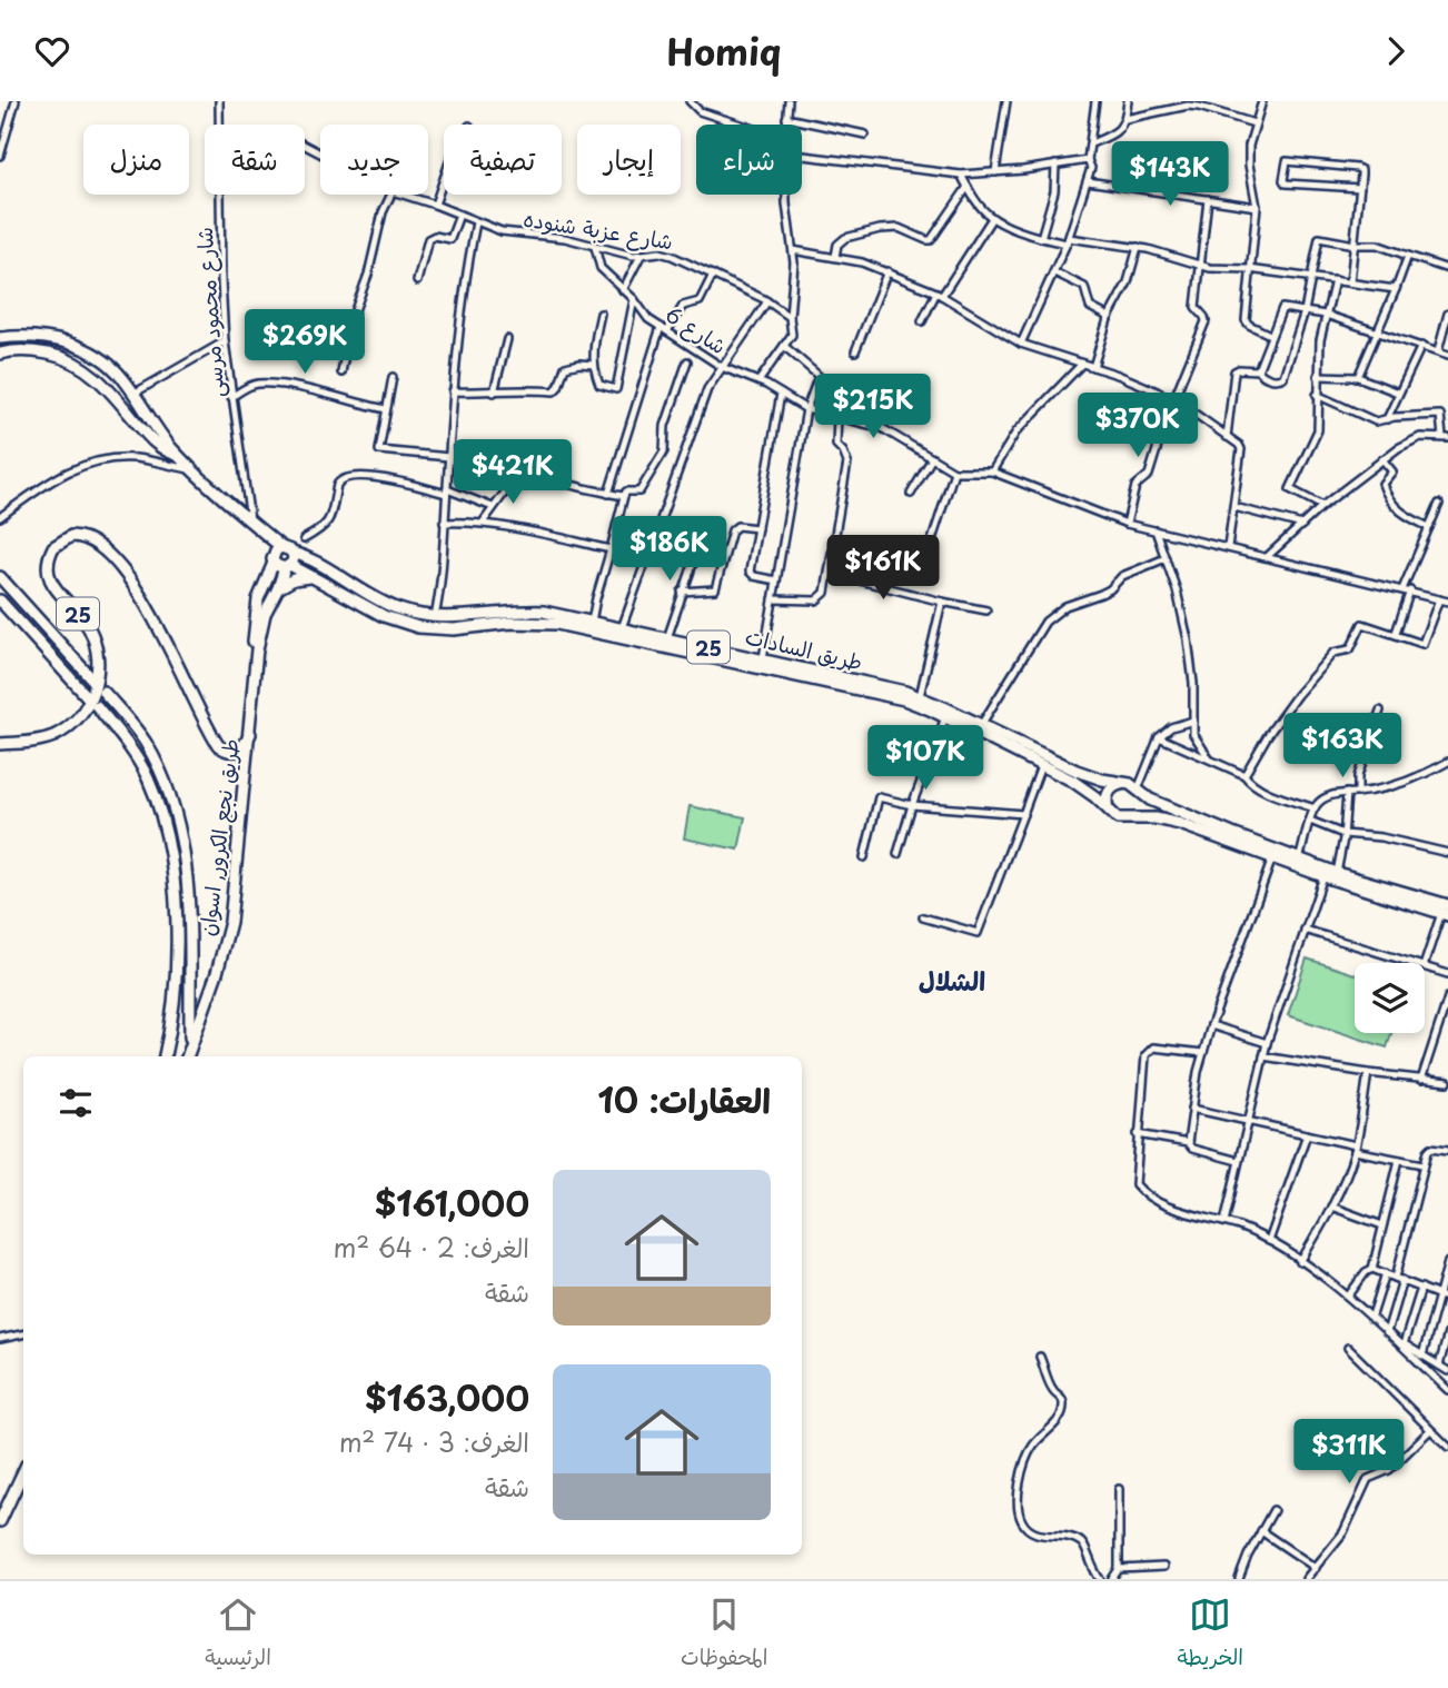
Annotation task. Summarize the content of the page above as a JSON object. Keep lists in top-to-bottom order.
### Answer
{
  "streets": {
    "main road": ["25", "طريق السادات", "طريق نجع الكرور, اسوان"],
    "street": ["شارع عزبة شنوده", "شارع محمود مرسى", "شارع 6"]
  },
  "crossings": [
    ["شارع عزبة شنوده", "شارع 6"],
    ["25", "طريق نجع الكرور, اسوان"],
    ["طريق السادات", "طريق نجع الكرور, اسوان"]
  ],
  "districts": ["الشلال"],
  "page": {
    "header": "Homiq",
    "chip": [
      "شراء",
      "إيجار",
      "تصفية",
      "جديد",
      "شقة",
      "منزل"
    ],
    "price": [
      "$143K",
      "$269K",
      "$215K",
      "$370K",
      "$421K",
      "$186K",
      "$161K",
      "$163K",
      "$107K",
      "$311K"
    ],
    "heading": "العقارات: 10",
    "list": [
      {
        "name": "$161,000",
        "note": "الغرف: 2 · 64 m² · شقة"
      },
      {
        "name": "$163,000",
        "note": "الغرف: 3 · 74 m² · شقة"
      }
    ],
    "tabs": ["الخريطة", "المحفوظات", "الرئيسية"]
  }
}
